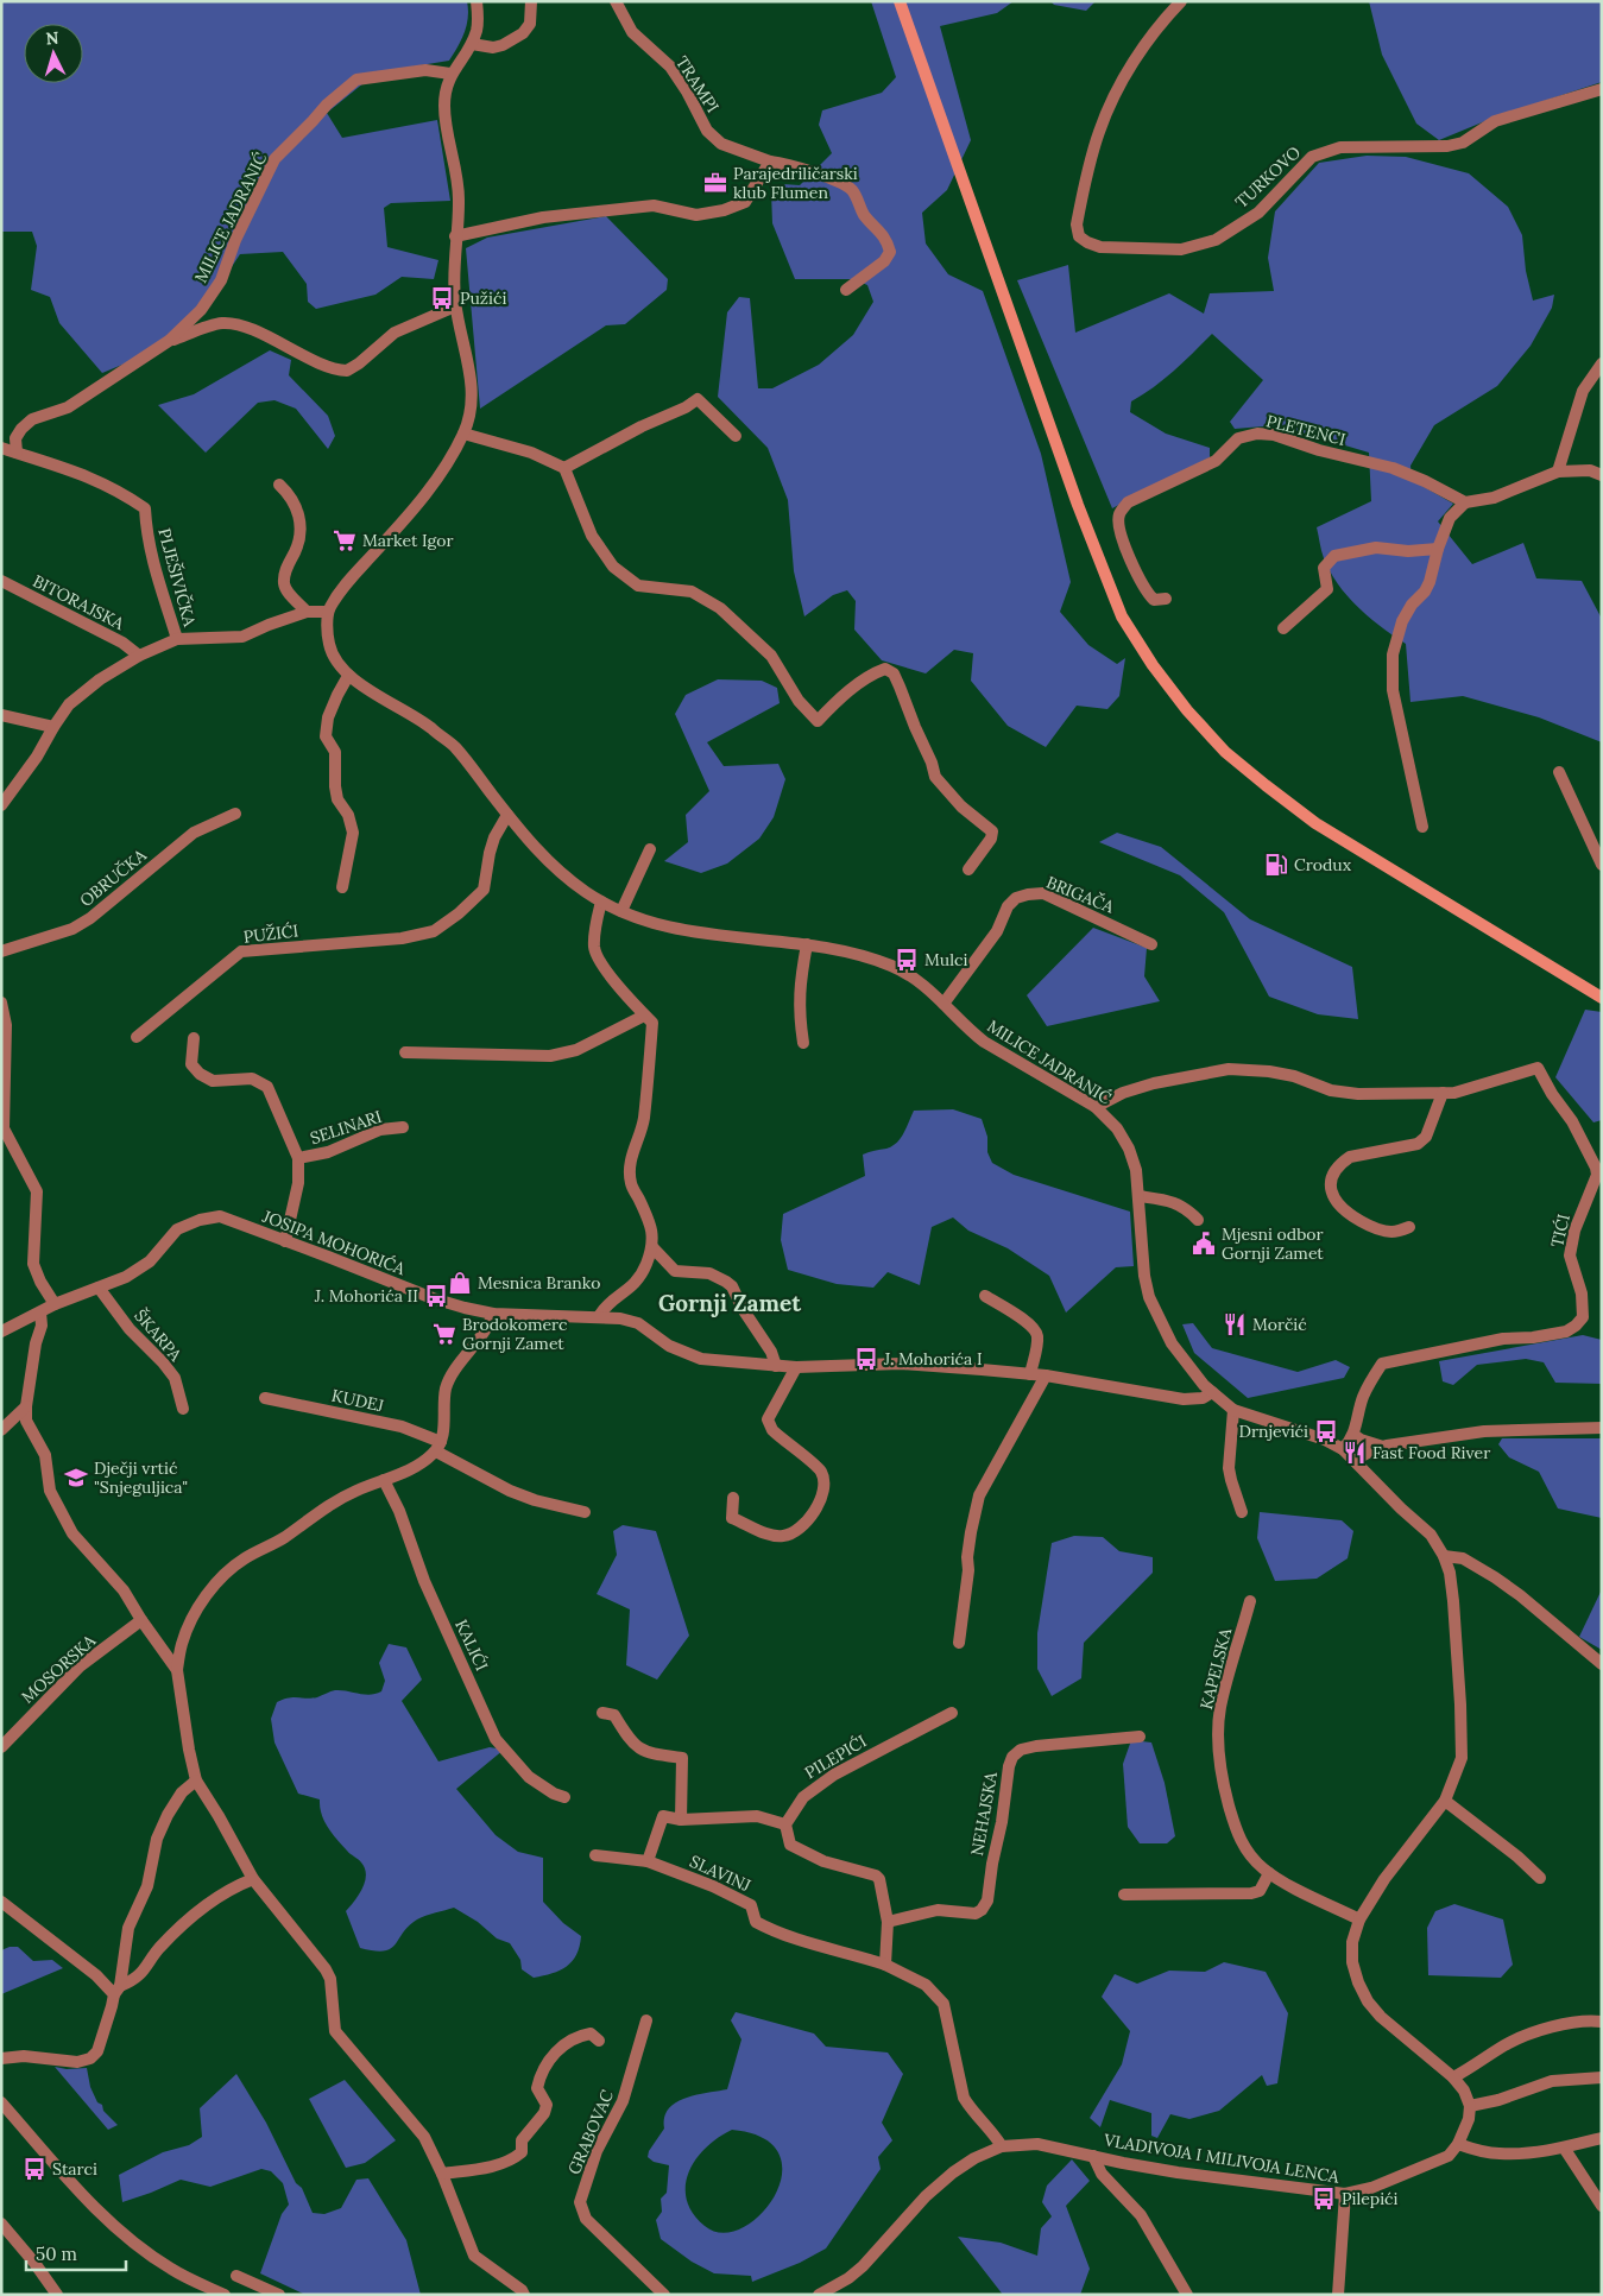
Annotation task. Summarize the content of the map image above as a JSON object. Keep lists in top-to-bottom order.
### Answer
{
  "streets": {
    "street": [
      "TRAMPI",
      "TURKOVO",
      "MILICE JADRANIĆ",
      "PLETENCI",
      "PLJEŠIVIČKA",
      "BITORAJSKA",
      "OBRUČKA",
      "BRIGAČA",
      "PUŽIĆI",
      "SELINARI",
      "TIĆI",
      "JOSIPA MOHORIĆA",
      "ŠKARPA",
      "KUDEJ",
      "KALIĆI",
      "MOSORSKA",
      "KAPELSKA",
      "PILEPIĆI",
      "NEHAJSKA",
      "SLAVINJ",
      "GRABOVAC",
      "VLADIVOJA I MILIVOJA LENCA"
    ]
  },
  "crossings": [
    ["MILICE JADRANIĆ", "PLJEŠIVIČKA"],
    ["MILICE JADRANIĆ", "BRIGAČA"],
    ["MILICE JADRANIĆ", "PUŽIĆI"],
    ["MILICE JADRANIĆ", "TIĆI"],
    ["MILICE JADRANIĆ", "JOSIPA MOHORIĆA"],
    ["SELINARI", "JOSIPA MOHORIĆA"],
    ["JOSIPA MOHORIĆA", "ŠKARPA"]
  ],
  "districts": ["Gornji Zamet"],
  "places": {
    "office": ["Parajedriličarski klub Flumen"],
    "bus stop": [
      "Pužići",
      "Mulci",
      "J. Mohorića II",
      "J. Mohorića I",
      "Drnjevići",
      "Starci",
      "Pilepići"
    ],
    "supermarket": ["Market Igor", "Brodokomerc Gornji Zamet"],
    "fuel station": ["Crodux"],
    "public building": ["Mjesni odbor Gornji Zamet"],
    "shop": ["Mesnica Branko"],
    "restaurant": ["Morčić", "Fast Food River"],
    "school or university": ["Dječji vrtić \"Snjeguljica\""]
  },
  "scale_bar": "50 m",
  "north": "top"
}
